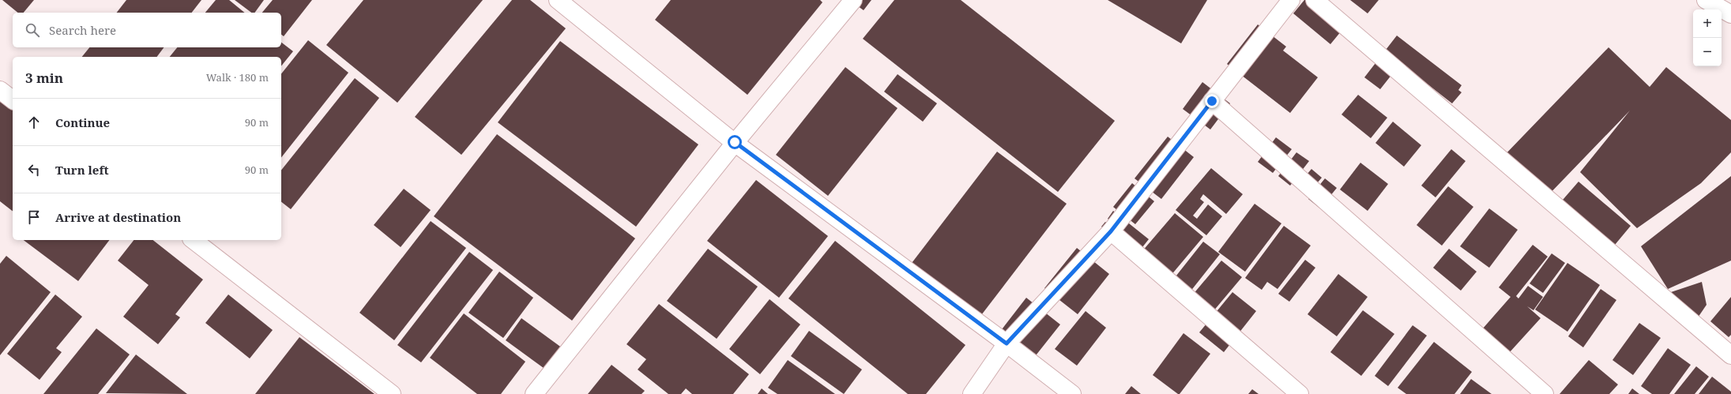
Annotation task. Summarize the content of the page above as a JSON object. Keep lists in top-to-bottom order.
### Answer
{
  "page": {
    "map_buttons": ["+", "−"],
    "search": "Search here",
    "heading": ["3 min", "Walk · 180 m"],
    "list": [
      ["Continue", "90 m"],
      ["Turn left", "90 m"],
      "Arrive at destination"
    ]
  }
}
